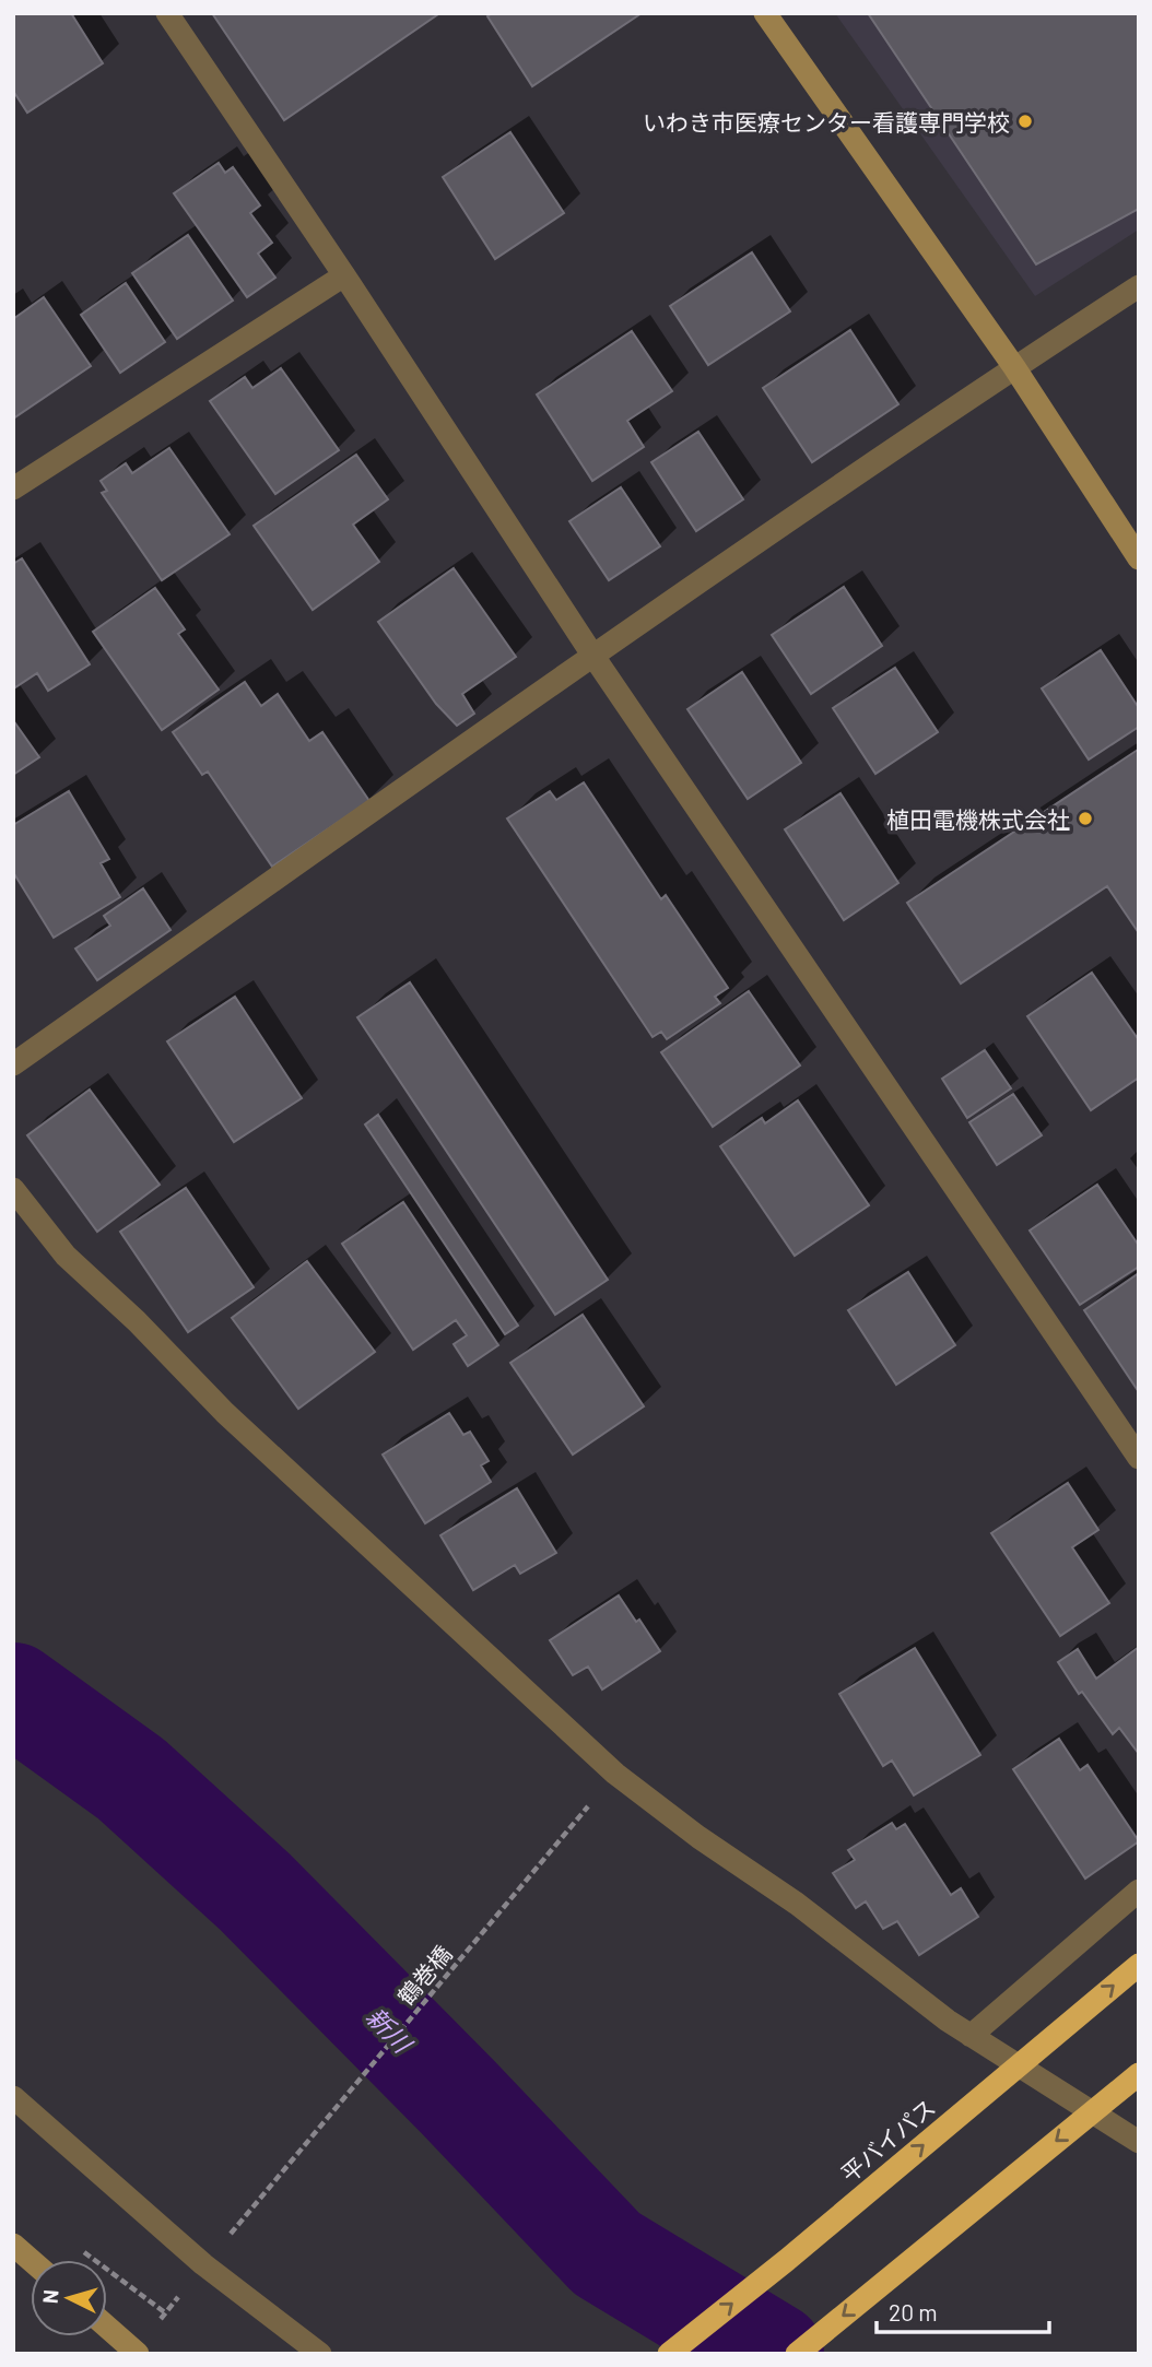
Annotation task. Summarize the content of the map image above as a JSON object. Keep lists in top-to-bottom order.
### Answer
{
  "streets": {
    "highway": ["平バイパス"],
    "path": ["鶴巻橋"]
  },
  "water": ["新川"],
  "places": ["いわき市医療センター看護専門学校", "植田電機株式会社"],
  "scale_bar": "20 m",
  "north": "left"
}
